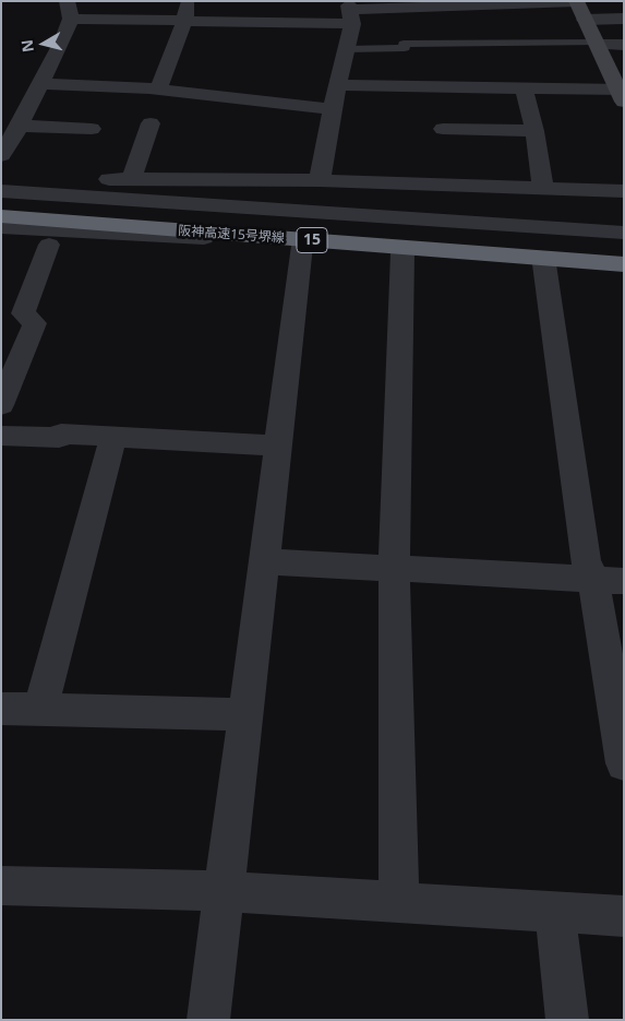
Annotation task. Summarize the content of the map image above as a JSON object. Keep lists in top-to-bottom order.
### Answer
{
  "streets": {
    "highway": ["阪神高速15号堺線", "15"]
  },
  "north": "left"
}
